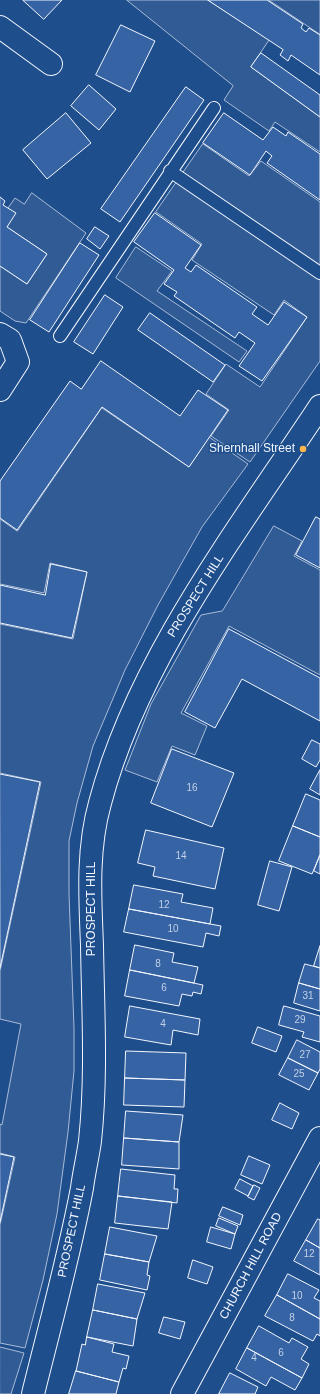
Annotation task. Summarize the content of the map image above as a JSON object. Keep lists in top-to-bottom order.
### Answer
{
  "streets": {
    "street": ["PROSPECT HILL", "CHURCH HILL ROAD"]
  },
  "places": ["Shernhall Street"],
  "house_numbers": [
    "16",
    "14",
    "12",
    "10",
    "8",
    "6",
    "31",
    "29",
    "4",
    "27",
    "25",
    "12",
    "10",
    "8",
    "6",
    "4"
  ]
}
